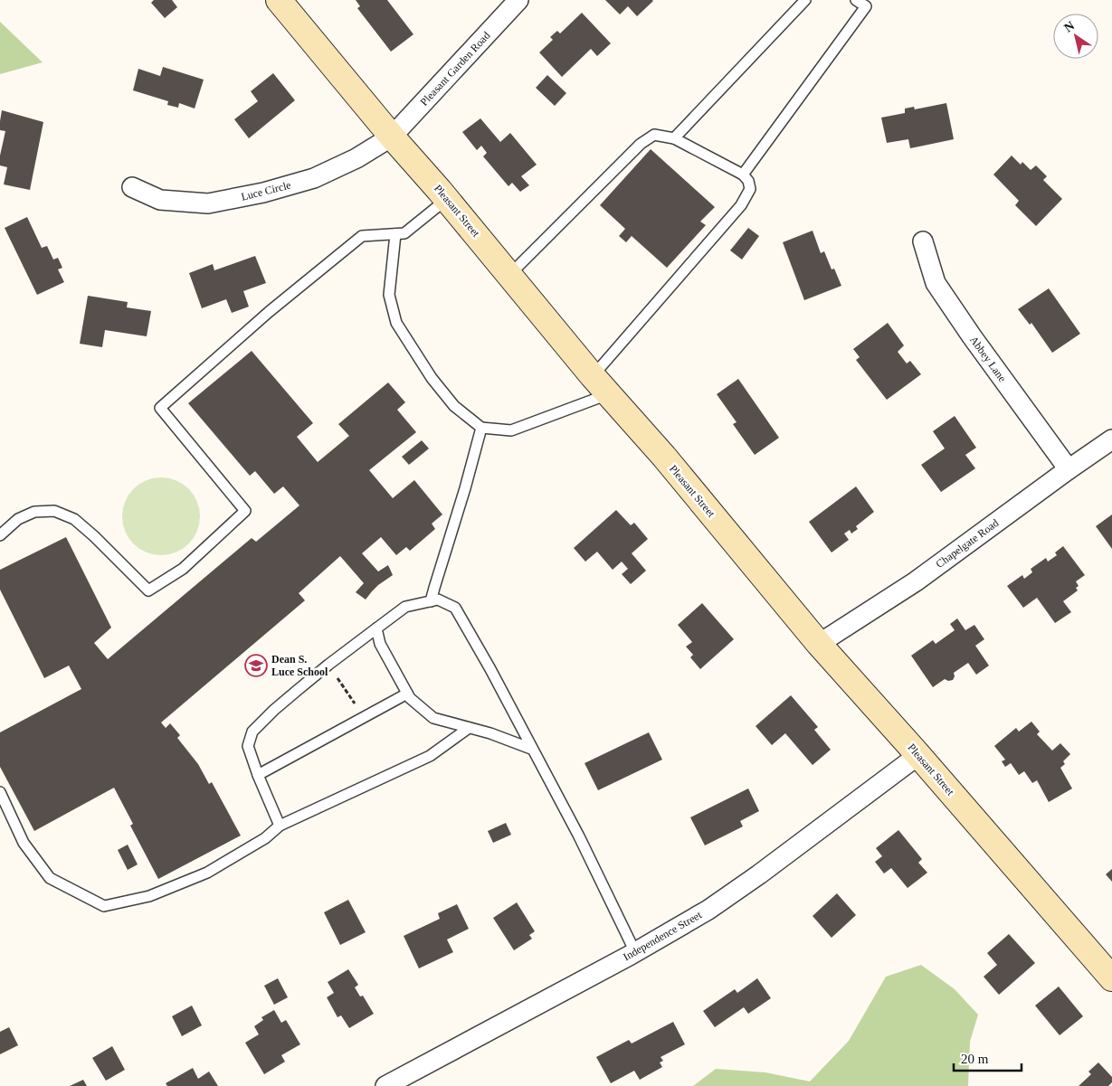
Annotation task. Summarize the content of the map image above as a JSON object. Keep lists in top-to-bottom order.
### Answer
{
  "streets": {
    "main road": ["Pleasant Street"],
    "street": [
      "Pleasant Garden Road",
      "Luce Circle",
      "Abbey Lane",
      "Chapelgate Road",
      "Independence Street"
    ]
  },
  "crossings": [
    ["Pleasant Garden Road", "Luce Circle"],
    ["Pleasant Garden Road", "Pleasant Street"],
    ["Luce Circle", "Pleasant Street"],
    ["Pleasant Street", "Chapelgate Road"],
    ["Pleasant Street", "Independence Street"],
    ["Abbey Lane", "Chapelgate Road"]
  ],
  "places": {
    "school or university": ["Dean S. Luce School"]
  },
  "scale_bar": "20 m",
  "north": "top left"
}
